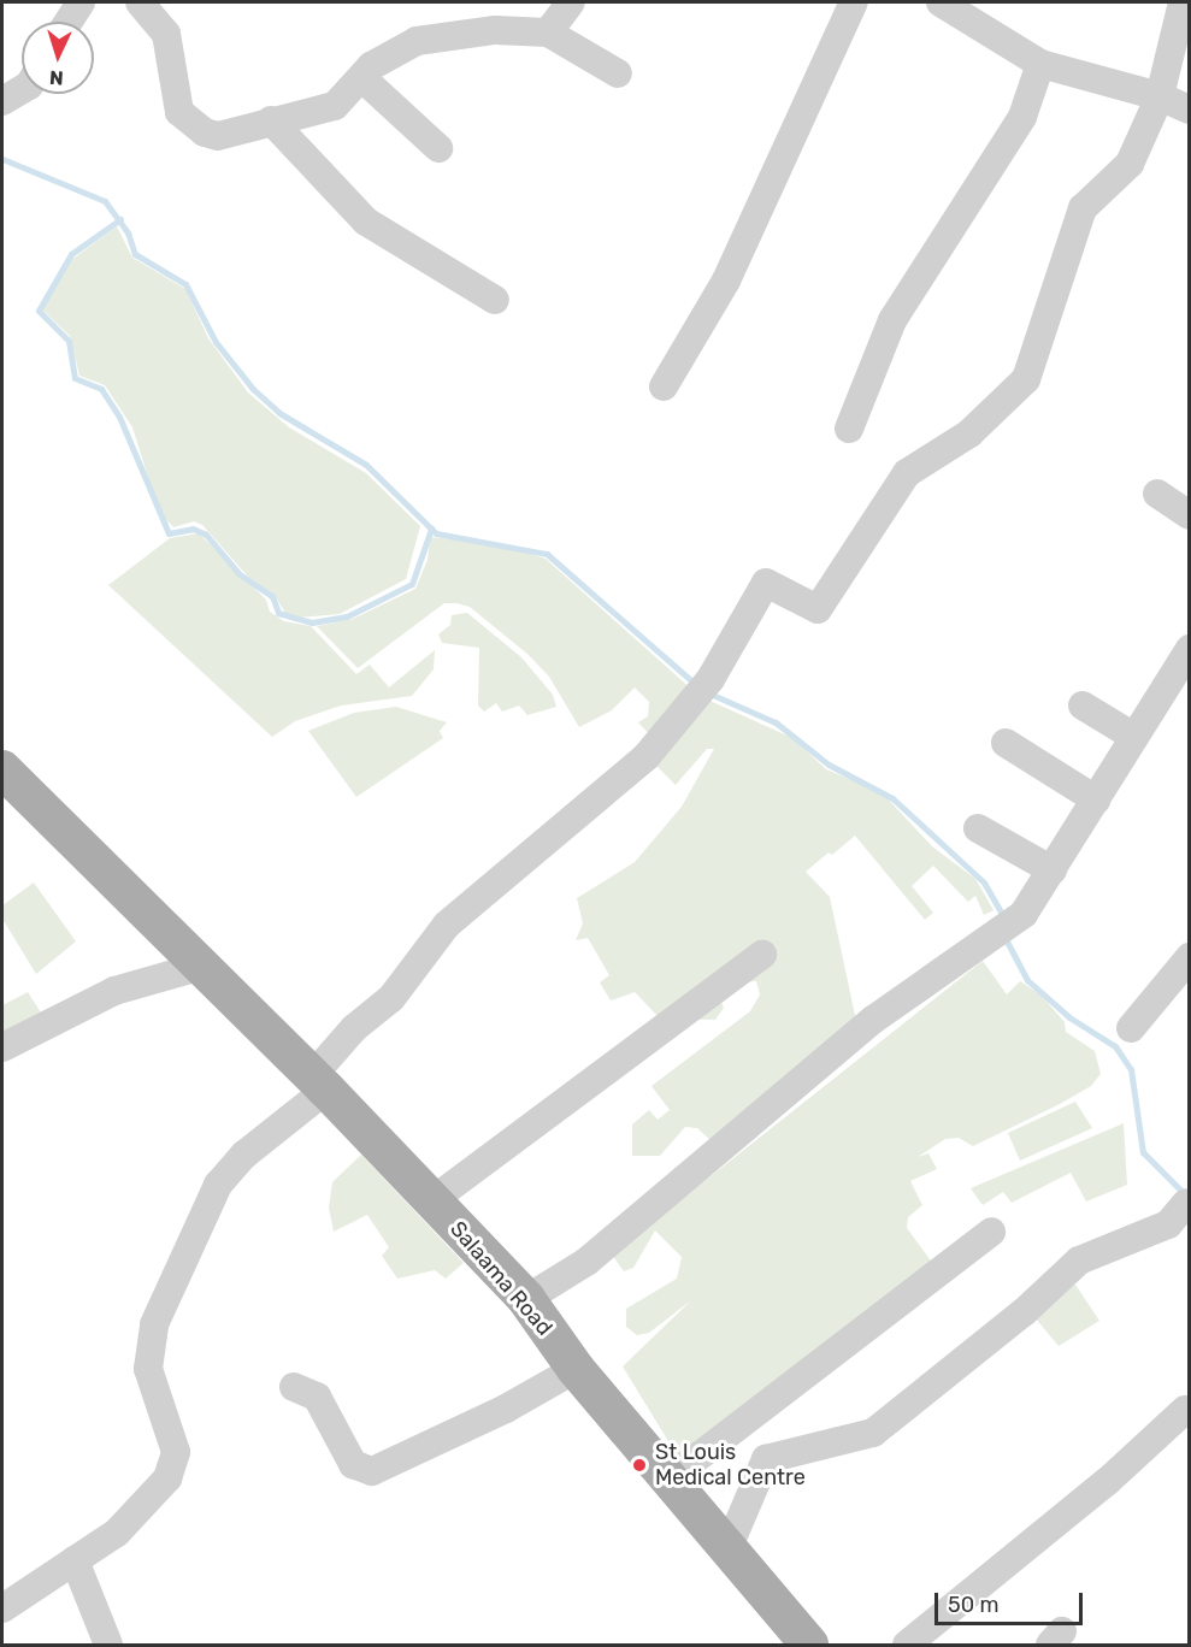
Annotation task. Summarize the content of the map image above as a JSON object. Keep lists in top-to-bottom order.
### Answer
{
  "streets": {
    "main road": ["Salaama Road"]
  },
  "places": ["St Louis Medical Centre"],
  "scale_bar": "50 m",
  "north": "bottom"
}
